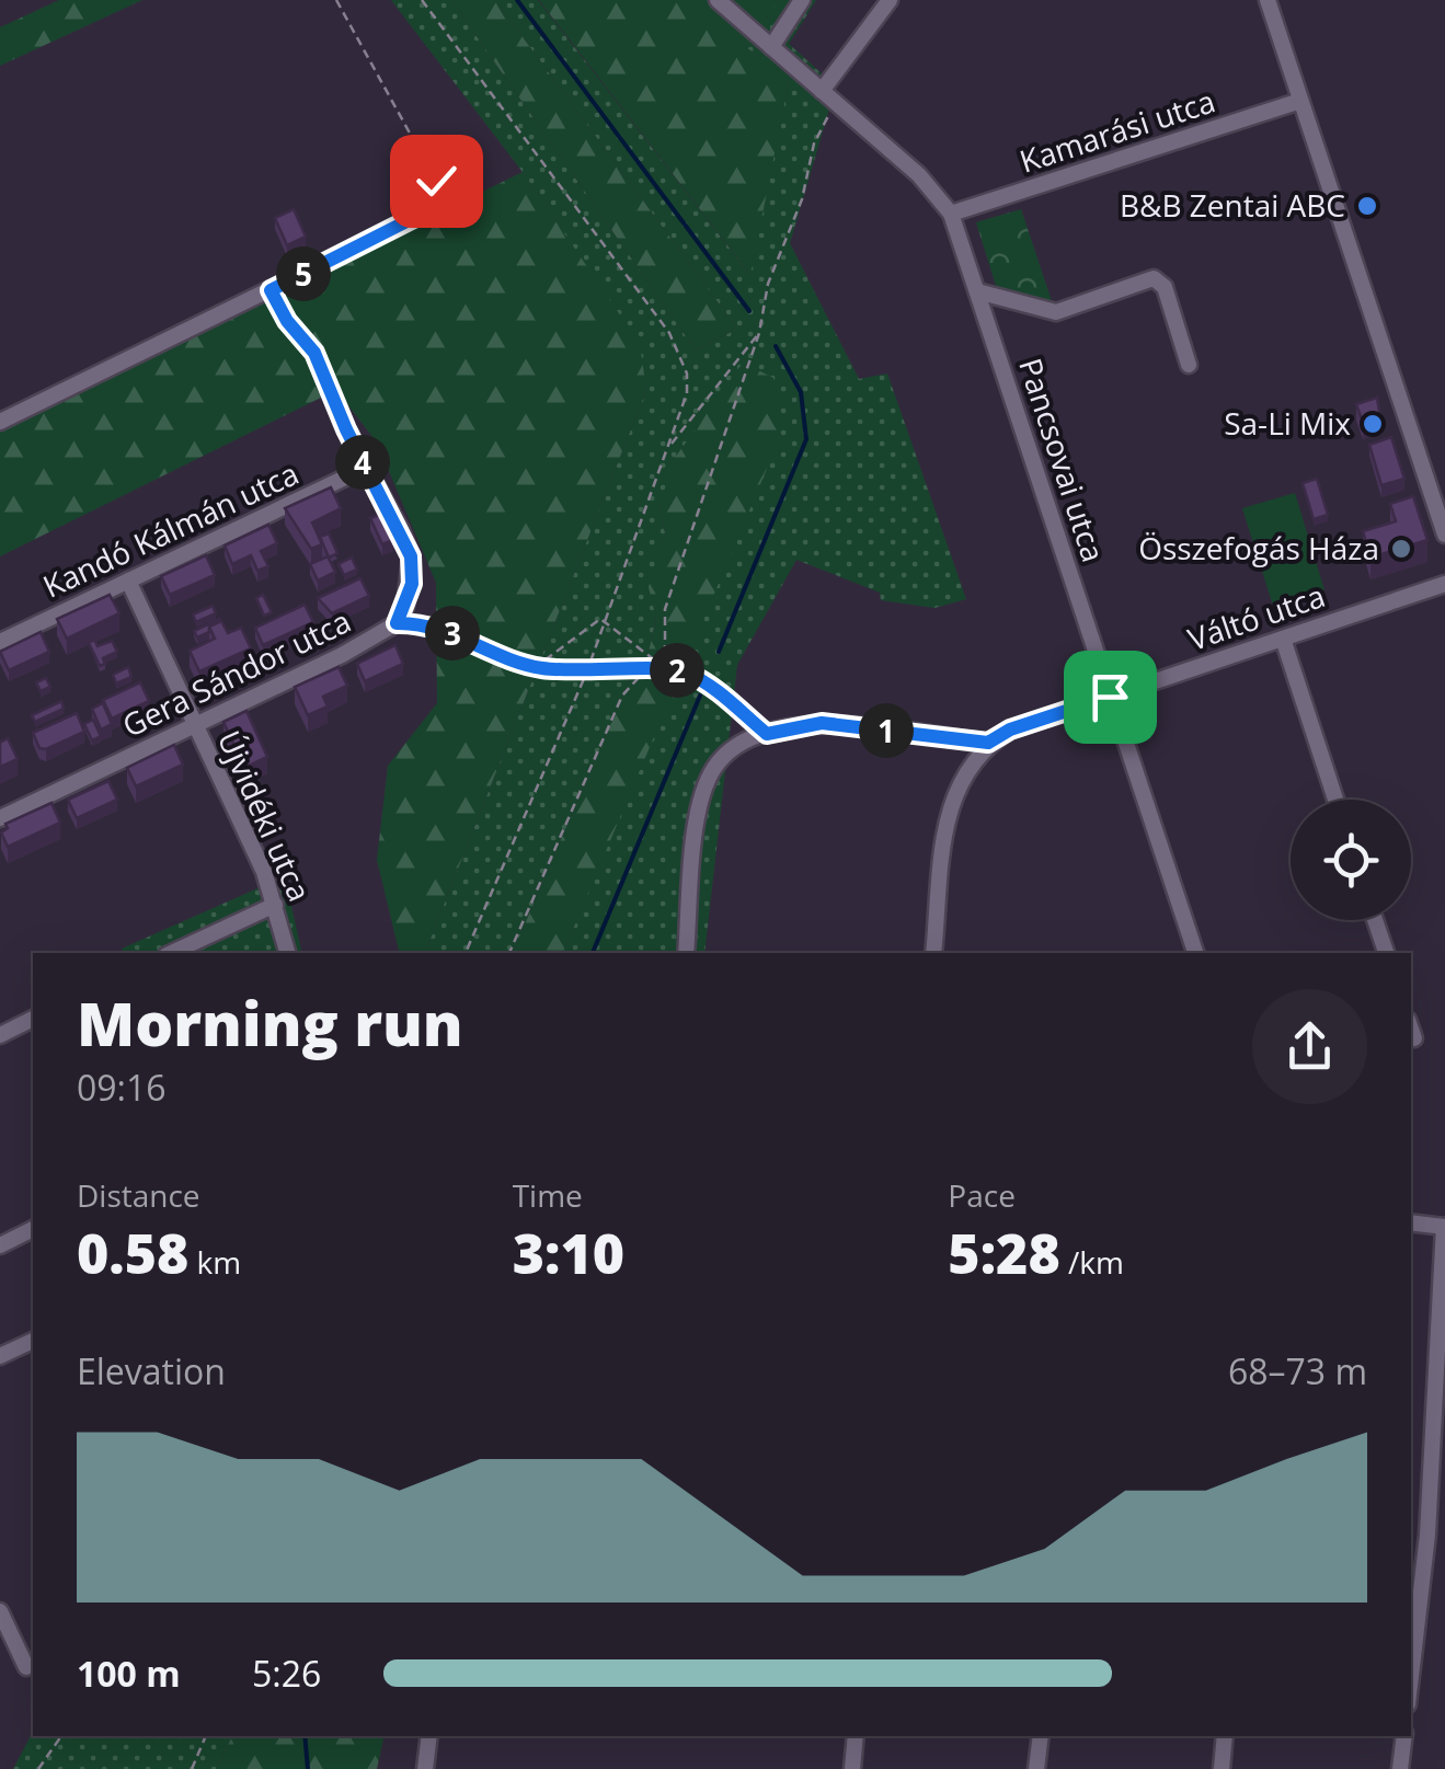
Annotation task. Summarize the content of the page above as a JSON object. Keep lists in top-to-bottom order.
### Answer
{
  "streets": {
    "street": [
      "Kamarási utca",
      "Pancsovai utca",
      "Kandó Kálmán utca",
      "Váltó utca",
      "Gera Sándor utca",
      "Újvidéki utca"
    ]
  },
  "crossings": [
    ["Kamarási utca", "Pancsovai utca"],
    ["Pancsovai utca", "Váltó utca"],
    ["Kandó Kálmán utca", "Gera Sándor utca"],
    ["Kandó Kálmán utca", "Újvidéki utca"],
    ["Gera Sándor utca", "Újvidéki utca"]
  ],
  "places": ["B&B Zentai ABC", "Sa-Li Mix", "Összefogás Háza"],
  "page": {
    "pins": [
      "5",
      "4",
      "3",
      "2",
      "1"
    ],
    "heading": ["Morning run", "09:16"],
    "stats": [
      ["Distance", "0.58 km"],
      ["Time", "3:10"],
      ["Pace", "5:28 /km"]
    ],
    "chart": ["Elevation", "68–73 m"],
    "list": [
      {
        "name": "100 m",
        "note": "5:26"
      }
    ]
  }
}
